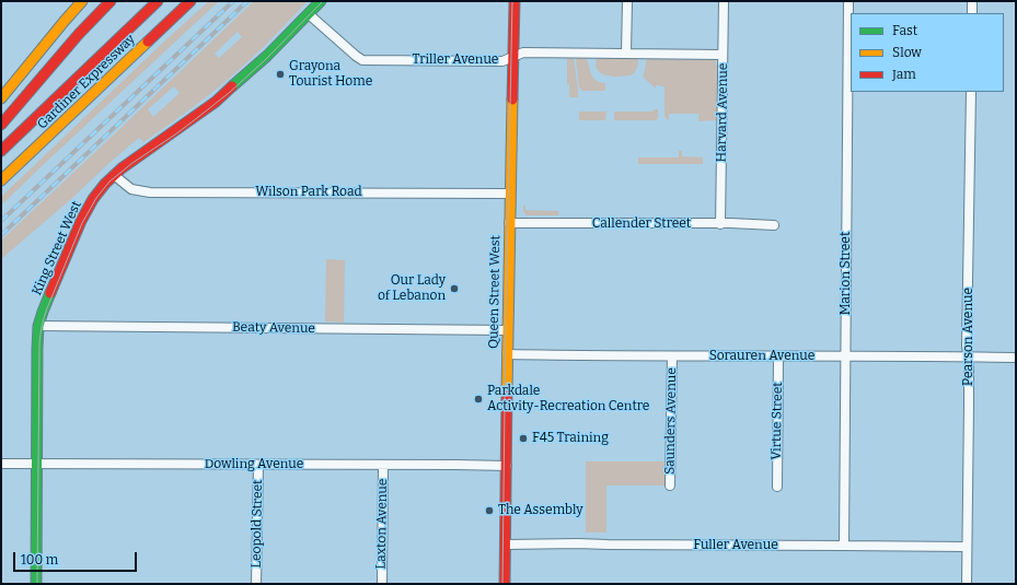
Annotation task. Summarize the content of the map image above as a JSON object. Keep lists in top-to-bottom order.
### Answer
{
  "streets": {
    "main road": ["Gardiner Expressway", "King Street West", "Queen Street West"],
    "street": [
      "Triller Avenue",
      "Harvard Avenue",
      "Wilson Park Road",
      "Callender Street",
      "Marion Street",
      "Beaty Avenue",
      "Pearson Avenue",
      "Sorauren Avenue",
      "Saunders Avenue",
      "Virtue Street",
      "Dowling Avenue",
      "Leopold Street",
      "Laxton Avenue",
      "Fuller Avenue"
    ]
  },
  "crossings": [
    ["Triller Avenue", "Harvard Avenue"],
    ["Triller Avenue", "King Street West"],
    ["Triller Avenue", "Queen Street West"],
    ["Harvard Avenue", "Callender Street"],
    ["Wilson Park Road", "King Street West"],
    ["Wilson Park Road", "Queen Street West"],
    ["Callender Street", "Queen Street West"],
    ["King Street West", "Beaty Avenue"],
    ["King Street West", "Dowling Avenue"],
    ["Marion Street", "Sorauren Avenue"],
    ["Marion Street", "Fuller Avenue"],
    ["Queen Street West", "Beaty Avenue"],
    ["Queen Street West", "Sorauren Avenue"],
    ["Queen Street West", "Dowling Avenue"],
    ["Queen Street West", "Fuller Avenue"],
    ["Pearson Avenue", "Sorauren Avenue"],
    ["Pearson Avenue", "Fuller Avenue"],
    ["Sorauren Avenue", "Saunders Avenue"],
    ["Sorauren Avenue", "Virtue Street"],
    ["Dowling Avenue", "Leopold Street"],
    ["Dowling Avenue", "Laxton Avenue"]
  ],
  "places": [
    "Grayona Tourist Home",
    "Our Lady of Lebanon",
    "Parkdale Activity-Recreation Centre",
    "F45 Training",
    "The Assembly"
  ],
  "legend": ["Fast", "Slow", "Jam"],
  "scale_bar": "100 m"
}
